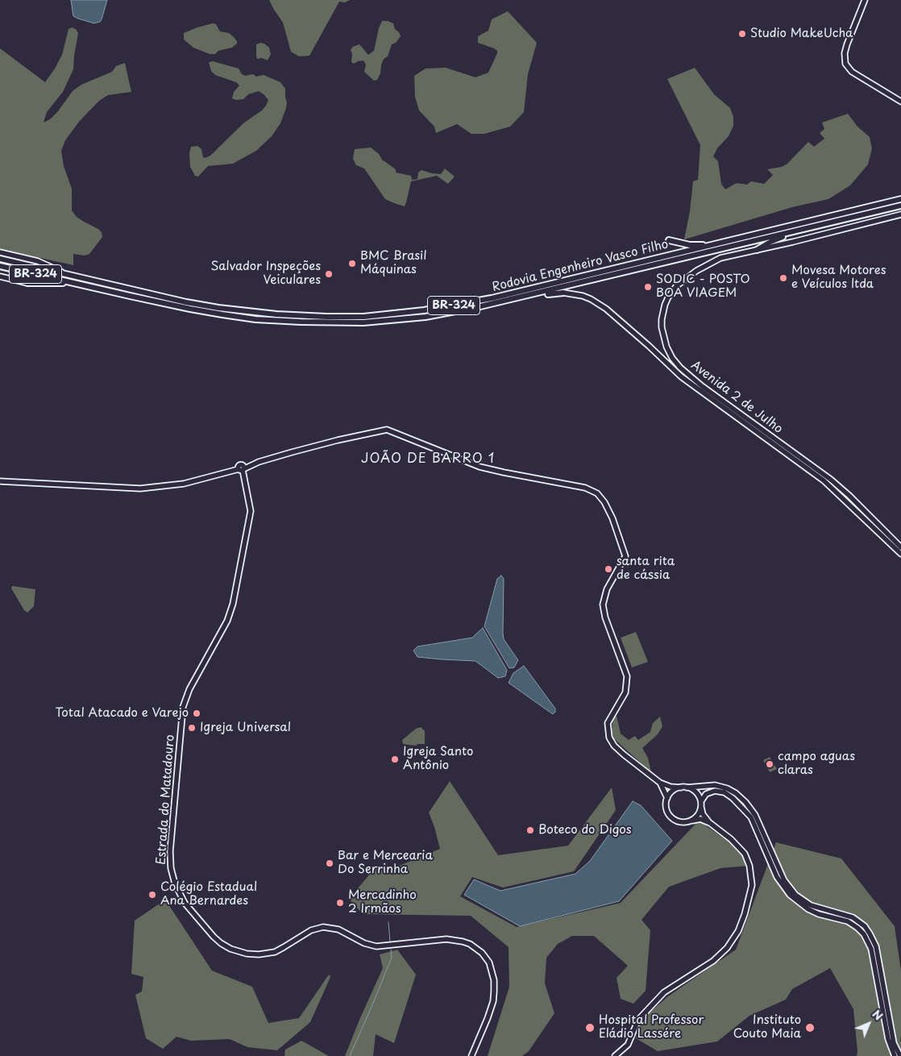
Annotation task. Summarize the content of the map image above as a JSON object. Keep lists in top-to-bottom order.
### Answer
{
  "streets": {
    "highway": ["Rodovia Engenheiro Vasco Filho", "BR-324"],
    "main road": ["Avenida 2 de Julho", "Estrada do Matadouro"]
  },
  "districts": ["JOÃO DE BARRO 1"],
  "places": [
    "Studio MakeUcha",
    "BMC Brasil Máquinas",
    "Salvador Inspeções Veiculares",
    "Movesa Motores e Veículos ltda",
    "SODIC - POSTO BOA VIAGEM",
    "santa rita de cássia",
    "Total Atacado e Varejo",
    "Igreja Universal",
    "Igreja Santo Antônio",
    "campo aguas claras",
    "Boteco do Digos",
    "Bar e Mercearia Do Serrinha",
    "Colégio Estadual Ana Bernardes",
    "Mercadinho 2 Irmãos",
    "Hospital Professor Eládio Lassére",
    "Instituto Couto Maia"
  ],
  "north": "top right"
}
